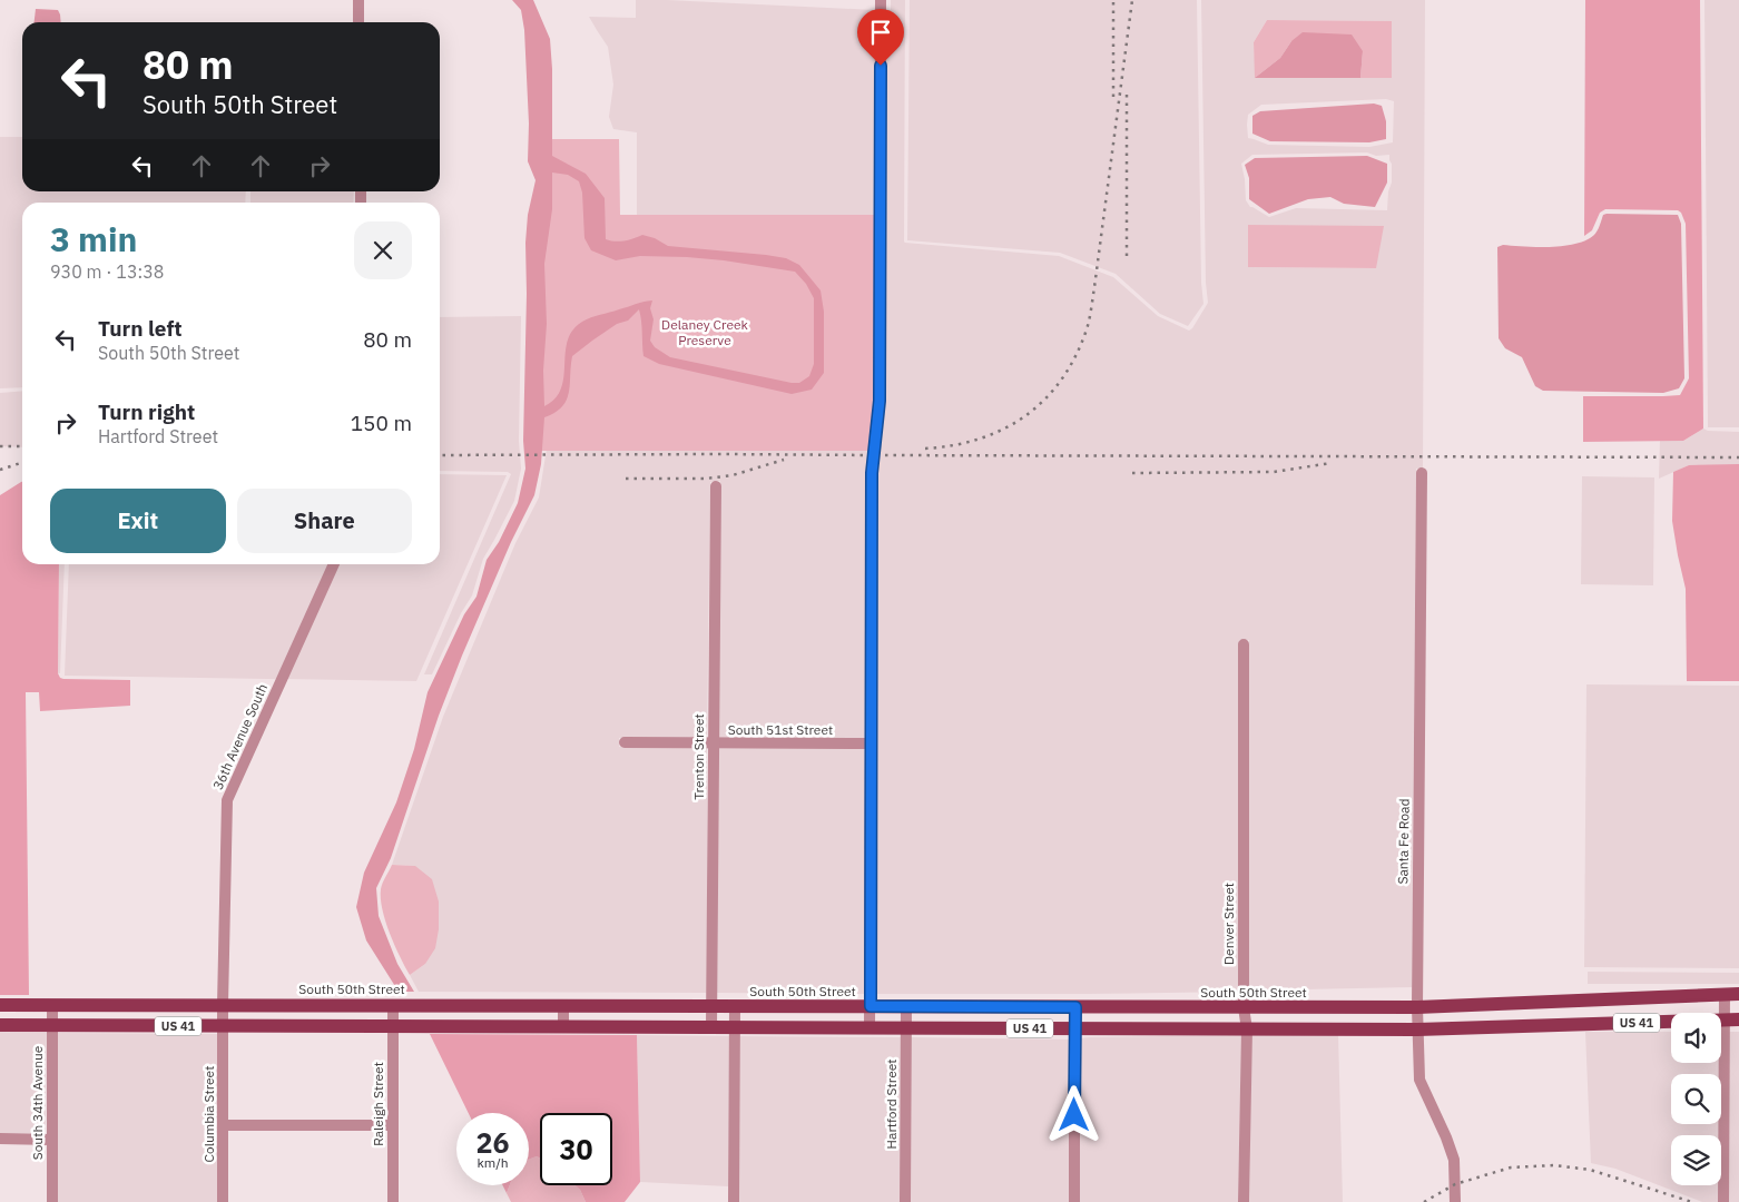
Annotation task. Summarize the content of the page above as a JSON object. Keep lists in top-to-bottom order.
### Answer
{
  "streets": {
    "main road": ["South 50th Street", "US 41"],
    "street": [
      "South 51st Street",
      "36th Avenue South",
      "Trenton Street",
      "Santa Fe Road",
      "Denver Street",
      "South 34th Avenue",
      "Raleigh Street",
      "Hartford Street",
      "Columbia Street"
    ]
  },
  "crossings": [
    ["South 51st Street", "Trenton Street"],
    ["36th Avenue South", "South 50th Street"],
    ["36th Avenue South", "US 41"],
    ["36th Avenue South", "Columbia Street"],
    ["Trenton Street", "South 50th Street"],
    ["Trenton Street", "US 41"],
    ["Santa Fe Road", "South 50th Street"],
    ["Santa Fe Road", "US 41"],
    ["Denver Street", "South 50th Street"],
    ["Denver Street", "US 41"],
    ["South 50th Street", "South 34th Avenue"],
    ["South 50th Street", "Raleigh Street"],
    ["South 50th Street", "Hartford Street"],
    ["US 41", "South 34th Avenue"],
    ["US 41", "Raleigh Street"],
    ["US 41", "Hartford Street"],
    ["US 41", "Columbia Street"]
  ],
  "parks": ["Delaney Creek Preserve"],
  "page": {
    "turn": ["80 m", "South 50th Street"],
    "heading": ["3 min", "930 m · 13:38"],
    "list": [
      {
        "name": "Turn left",
        "note": "South 50th Street",
        "value": "80 m"
      },
      {
        "name": "Turn right",
        "note": "Hartford Street",
        "value": "150 m"
      }
    ],
    "buttons": ["Exit", "Share"],
    "speed": "26 km/h",
    "limit": "30"
  }
}
